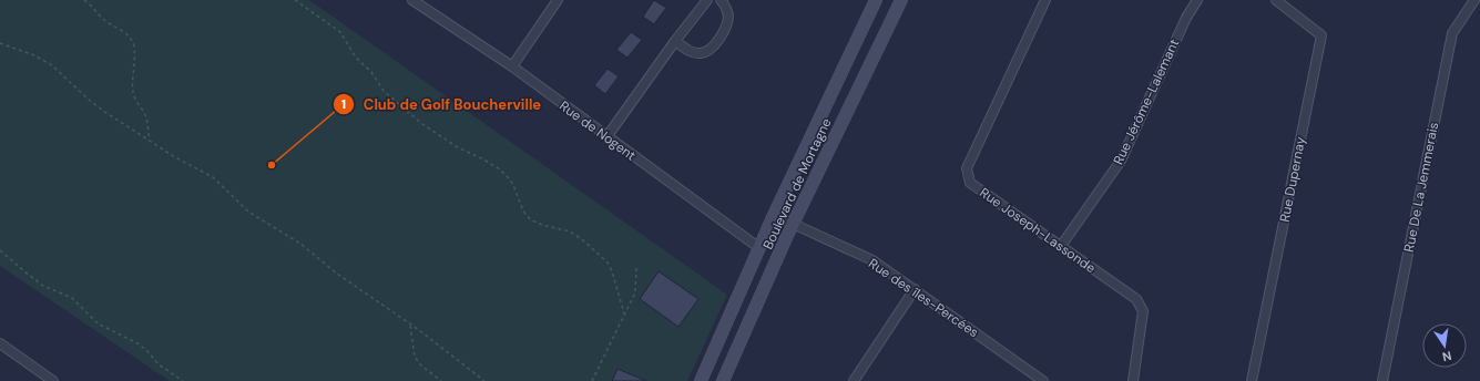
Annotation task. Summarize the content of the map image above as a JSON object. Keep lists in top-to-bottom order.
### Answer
{
  "streets": {
    "main road": ["Boulevard de Mortagne"],
    "street": [
      "Rue Jérôme-Lalemant",
      "Rue de Nogent",
      "Rue Dupernay",
      "Rue De La Jemmerais",
      "Rue Joseph-Lassonde",
      "Rue des îles-Percées"
    ]
  },
  "crossings": [
    ["Rue Jérôme-Lalemant", "Rue Joseph-Lassonde"],
    ["Rue de Nogent", "Boulevard de Mortagne"],
    ["Boulevard de Mortagne", "Rue des îles-Percées"]
  ],
  "places": ["Club de Golf Boucherville"],
  "north": "bottom"
}
